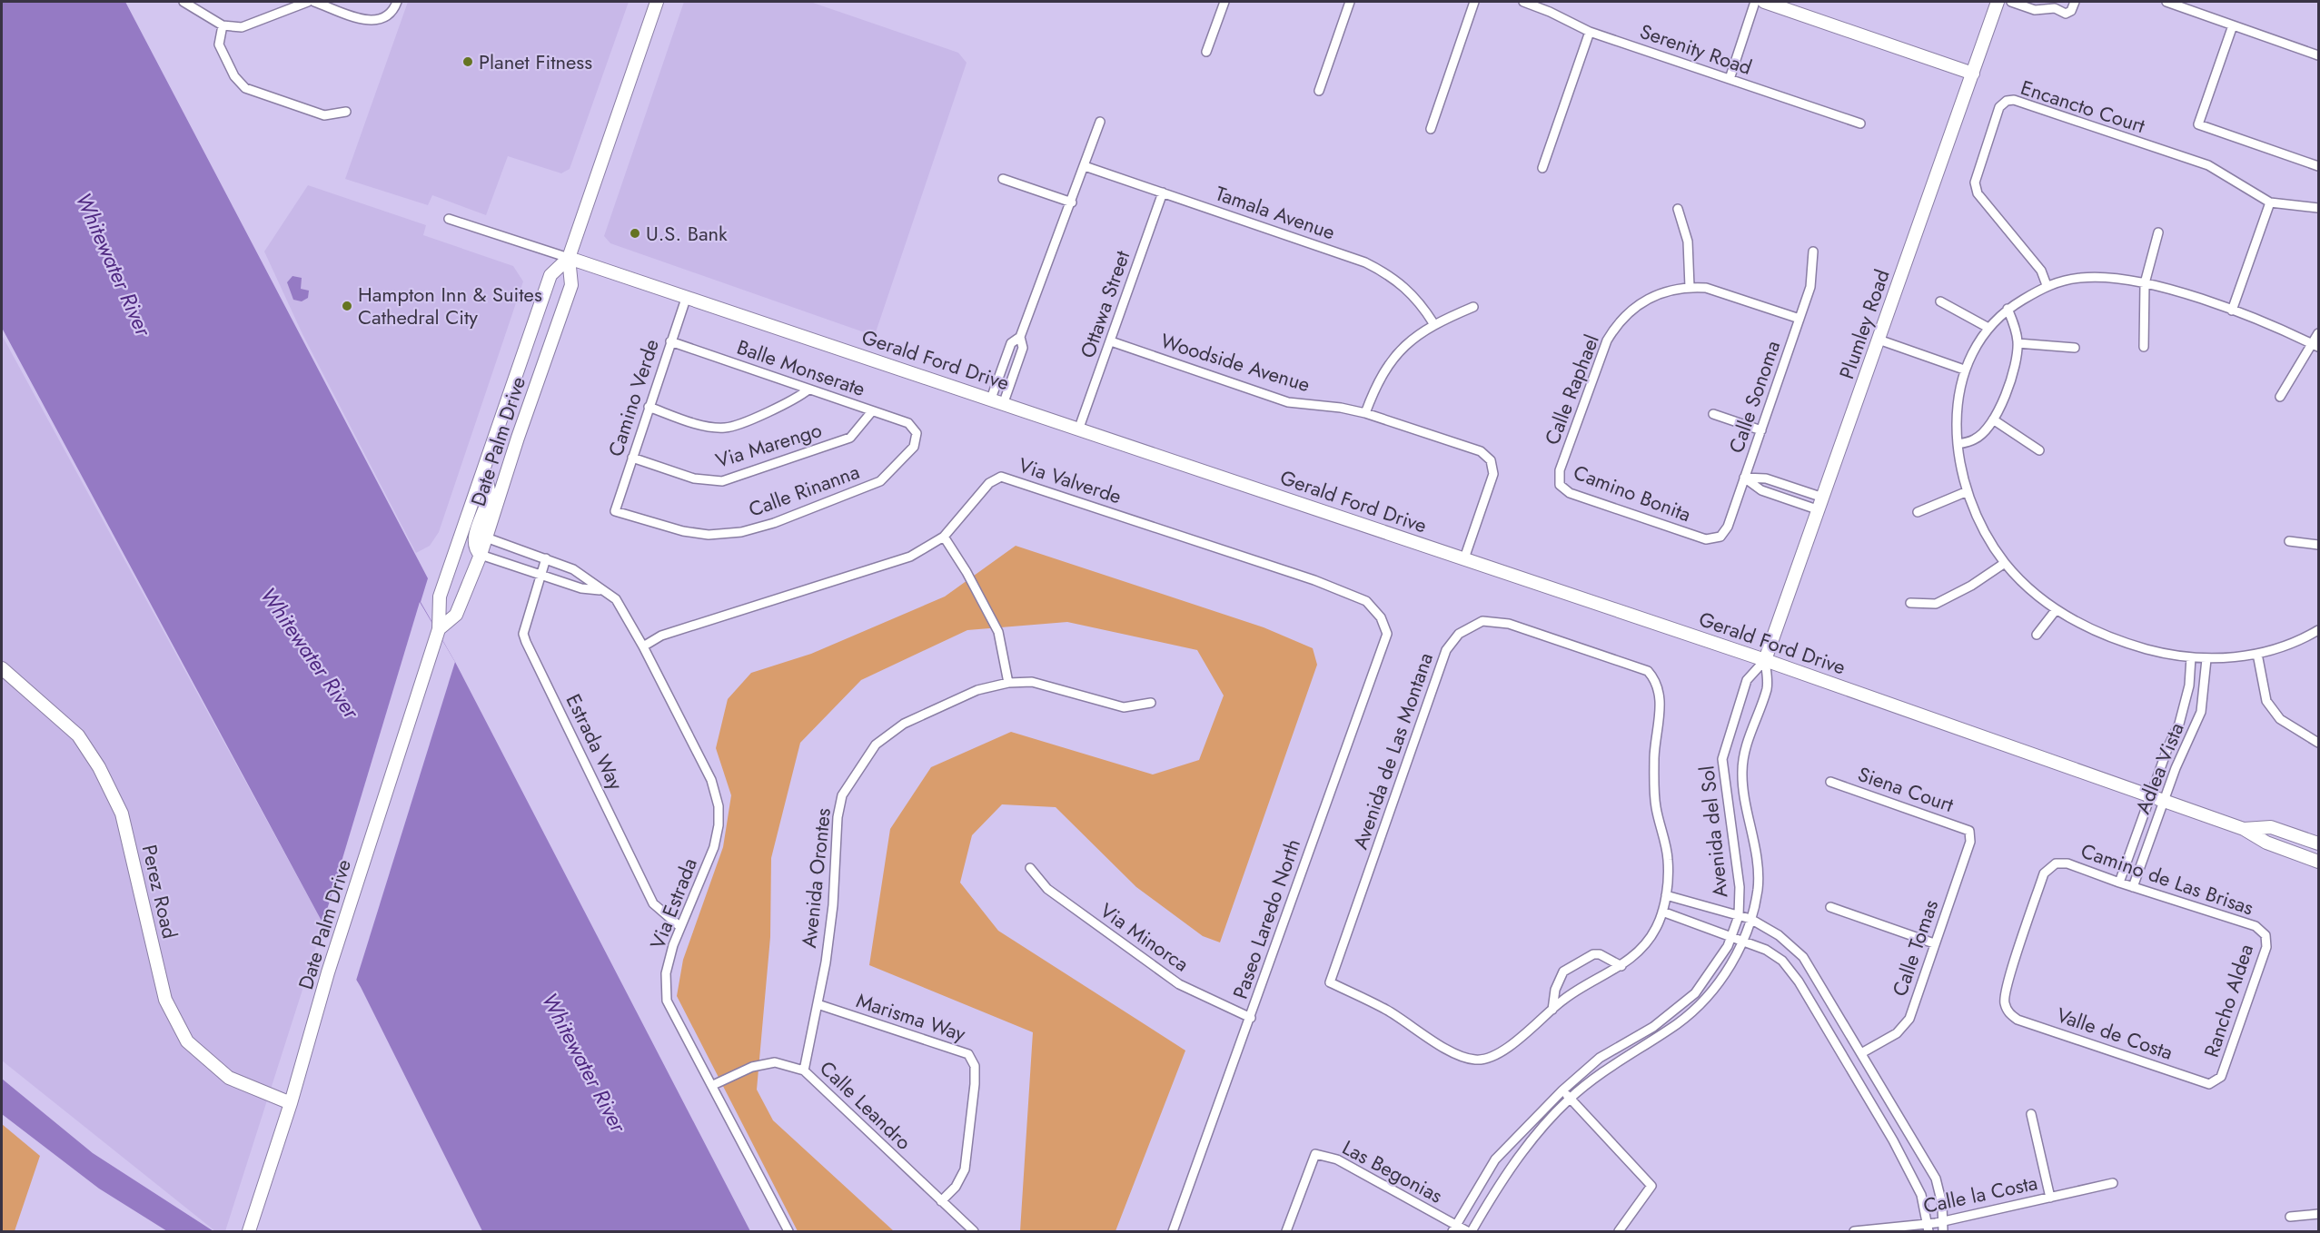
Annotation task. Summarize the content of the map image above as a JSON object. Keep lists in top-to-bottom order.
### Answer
{
  "streets": {
    "main road": [
      "Plumley Road",
      "Gerald Ford Drive",
      "Date Palm Drive",
      "Perez Road"
    ],
    "street": [
      "Serenity Road",
      "Encancto Court",
      "Tamala Avenue",
      "Ottawa Street",
      "Woodside Avenue",
      "Balle Monserate",
      "Calle Raphael",
      "Calle Sonoma",
      "Camino Verde",
      "Via Marengo",
      "Via Valverde",
      "Calle Rinanna",
      "Camino Bonita",
      "Estrada Way",
      "Avenida de Las Montana",
      "Adlea Vista",
      "Siena Court",
      "Avenida del Sol",
      "Avenida Orontes",
      "Camino de Las Brisas",
      "Via Estrada",
      "Paseo Laredo North",
      "Via Minorca",
      "Calle Tomas",
      "Rancho Aldea",
      "Marisma Way",
      "Valle de Costa",
      "Calle Leandro",
      "Las Begonias",
      "Calle la Costa"
    ]
  },
  "crossings": [
    ["Tamala Avenue", "Ottawa Street"],
    ["Ottawa Street", "Gerald Ford Drive"],
    ["Ottawa Street", "Woodside Avenue"],
    ["Plumley Road", "Gerald Ford Drive"],
    ["Plumley Road", "Avenida del Sol"],
    ["Gerald Ford Drive", "Woodside Avenue"],
    ["Gerald Ford Drive", "Camino Verde"],
    ["Gerald Ford Drive", "Date Palm Drive"],
    ["Gerald Ford Drive", "Adlea Vista"],
    ["Gerald Ford Drive", "Avenida del Sol"],
    ["Balle Monserate", "Camino Verde"],
    ["Balle Monserate", "Via Marengo"],
    ["Balle Monserate", "Calle Rinanna"],
    ["Calle Raphael", "Calle Sonoma"],
    ["Calle Raphael", "Camino Bonita"],
    ["Calle Sonoma", "Camino Bonita"],
    ["Camino Verde", "Via Marengo"],
    ["Camino Verde", "Calle Rinanna"],
    ["Date Palm Drive", "Perez Road"],
    ["Date Palm Drive", "Via Estrada"],
    ["Via Valverde", "Via Estrada"],
    ["Via Valverde", "Paseo Laredo North"],
    ["Estrada Way", "Via Estrada"],
    ["Avenida de Las Montana", "Avenida del Sol"],
    ["Adlea Vista", "Camino de Las Brisas"],
    ["Siena Court", "Calle Tomas"],
    ["Avenida del Sol", "Calle Tomas"],
    ["Avenida del Sol", "Las Begonias"],
    ["Avenida del Sol", "Calle la Costa"],
    ["Avenida Orontes", "Marisma Way"],
    ["Avenida Orontes", "Calle Leandro"],
    ["Camino de Las Brisas", "Rancho Aldea"],
    ["Camino de Las Brisas", "Valle de Costa"],
    ["Via Estrada", "Calle Leandro"],
    ["Paseo Laredo North", "Via Minorca"],
    ["Rancho Aldea", "Valle de Costa"],
    ["Marisma Way", "Calle Leandro"]
  ],
  "water": ["Whitewater River"],
  "places": ["Planet Fitness", "U.S. Bank", "Hampton Inn & Suites Cathedral City"]
}
